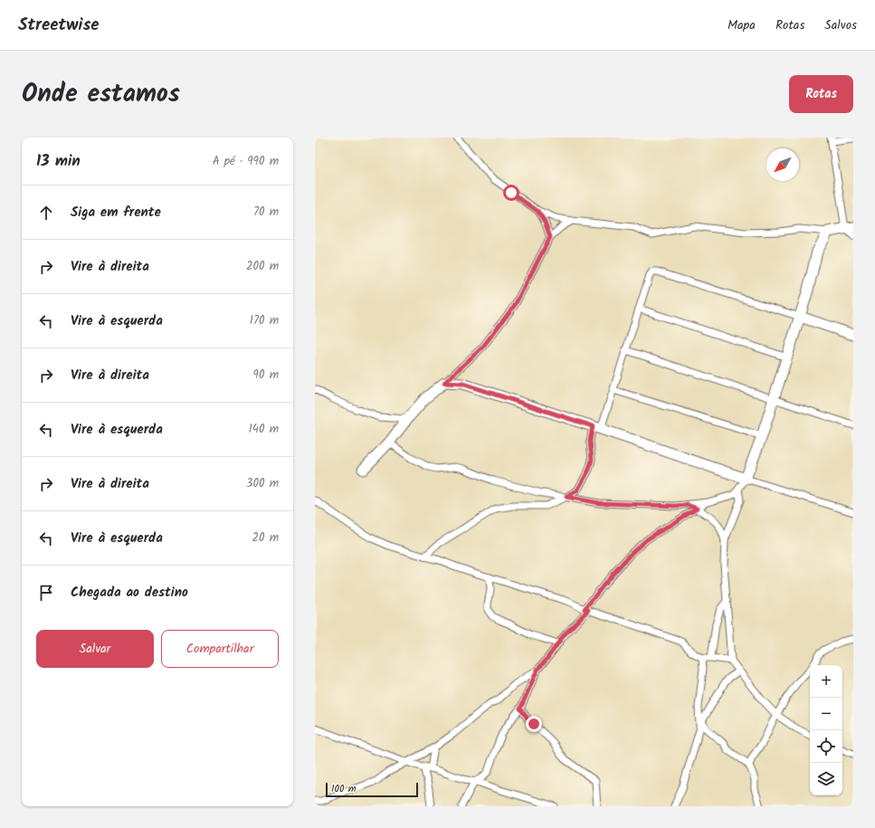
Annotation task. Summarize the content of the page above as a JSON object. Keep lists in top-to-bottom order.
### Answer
{
  "scale_bar": "100 m",
  "north": "bottom left",
  "page": {
    "header": "Streetwise",
    "nav": ["Mapa", "Rotas", "Salvos"],
    "title": "Onde estamos",
    "buttons": [
      "Rotas",
      ["Salvar", "Compartilhar"]
    ],
    "heading": ["13 min", "A pé · 990 m"],
    "list": [
      ["Siga em frente", "70 m"],
      ["Vire à direita", "200 m"],
      ["Vire à esquerda", "170 m"],
      ["Vire à direita", "90 m"],
      ["Vire à esquerda", "140 m"],
      ["Vire à direita", "300 m"],
      ["Vire à esquerda", "20 m"],
      "Chegada ao destino"
    ],
    "map_buttons": ["+", "−"],
    "scale": "100 m"
  }
}
